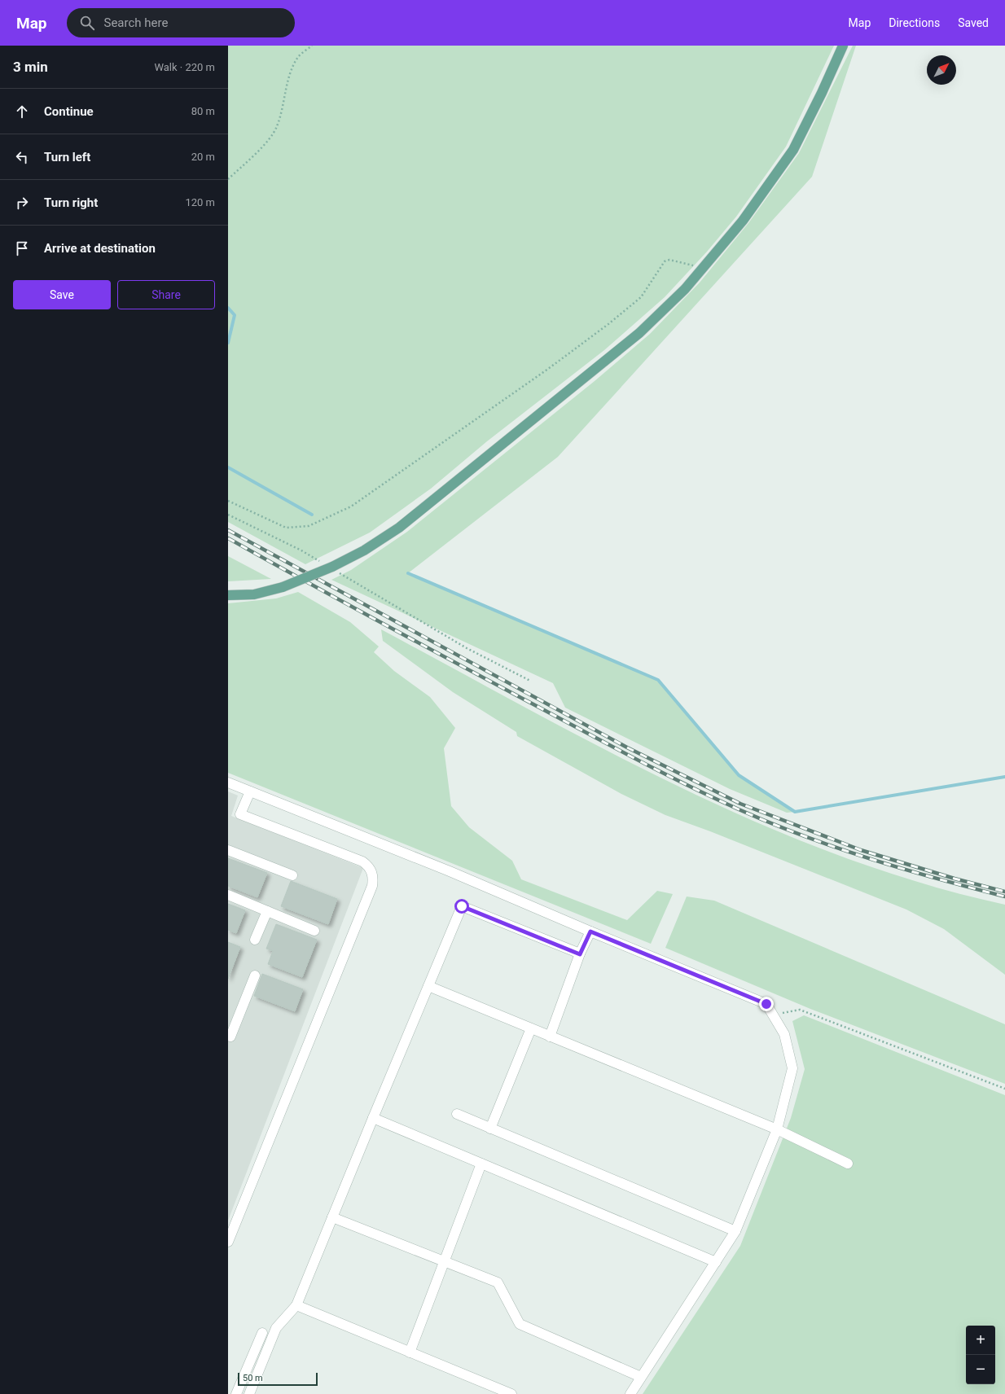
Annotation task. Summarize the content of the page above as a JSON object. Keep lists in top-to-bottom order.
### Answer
{
  "scale_bar": "50 m",
  "north": "top right",
  "page": {
    "header": "Map",
    "search": "Search here",
    "nav": ["Map", "Directions", "Saved"],
    "heading": ["3 min", "Walk · 220 m"],
    "list": [
      ["Continue", "80 m"],
      ["Turn left", "20 m"],
      ["Turn right", "120 m"],
      "Arrive at destination"
    ],
    "buttons": ["Save", "Share"],
    "map_buttons": ["+", "−"],
    "scale": "50 m"
  }
}
